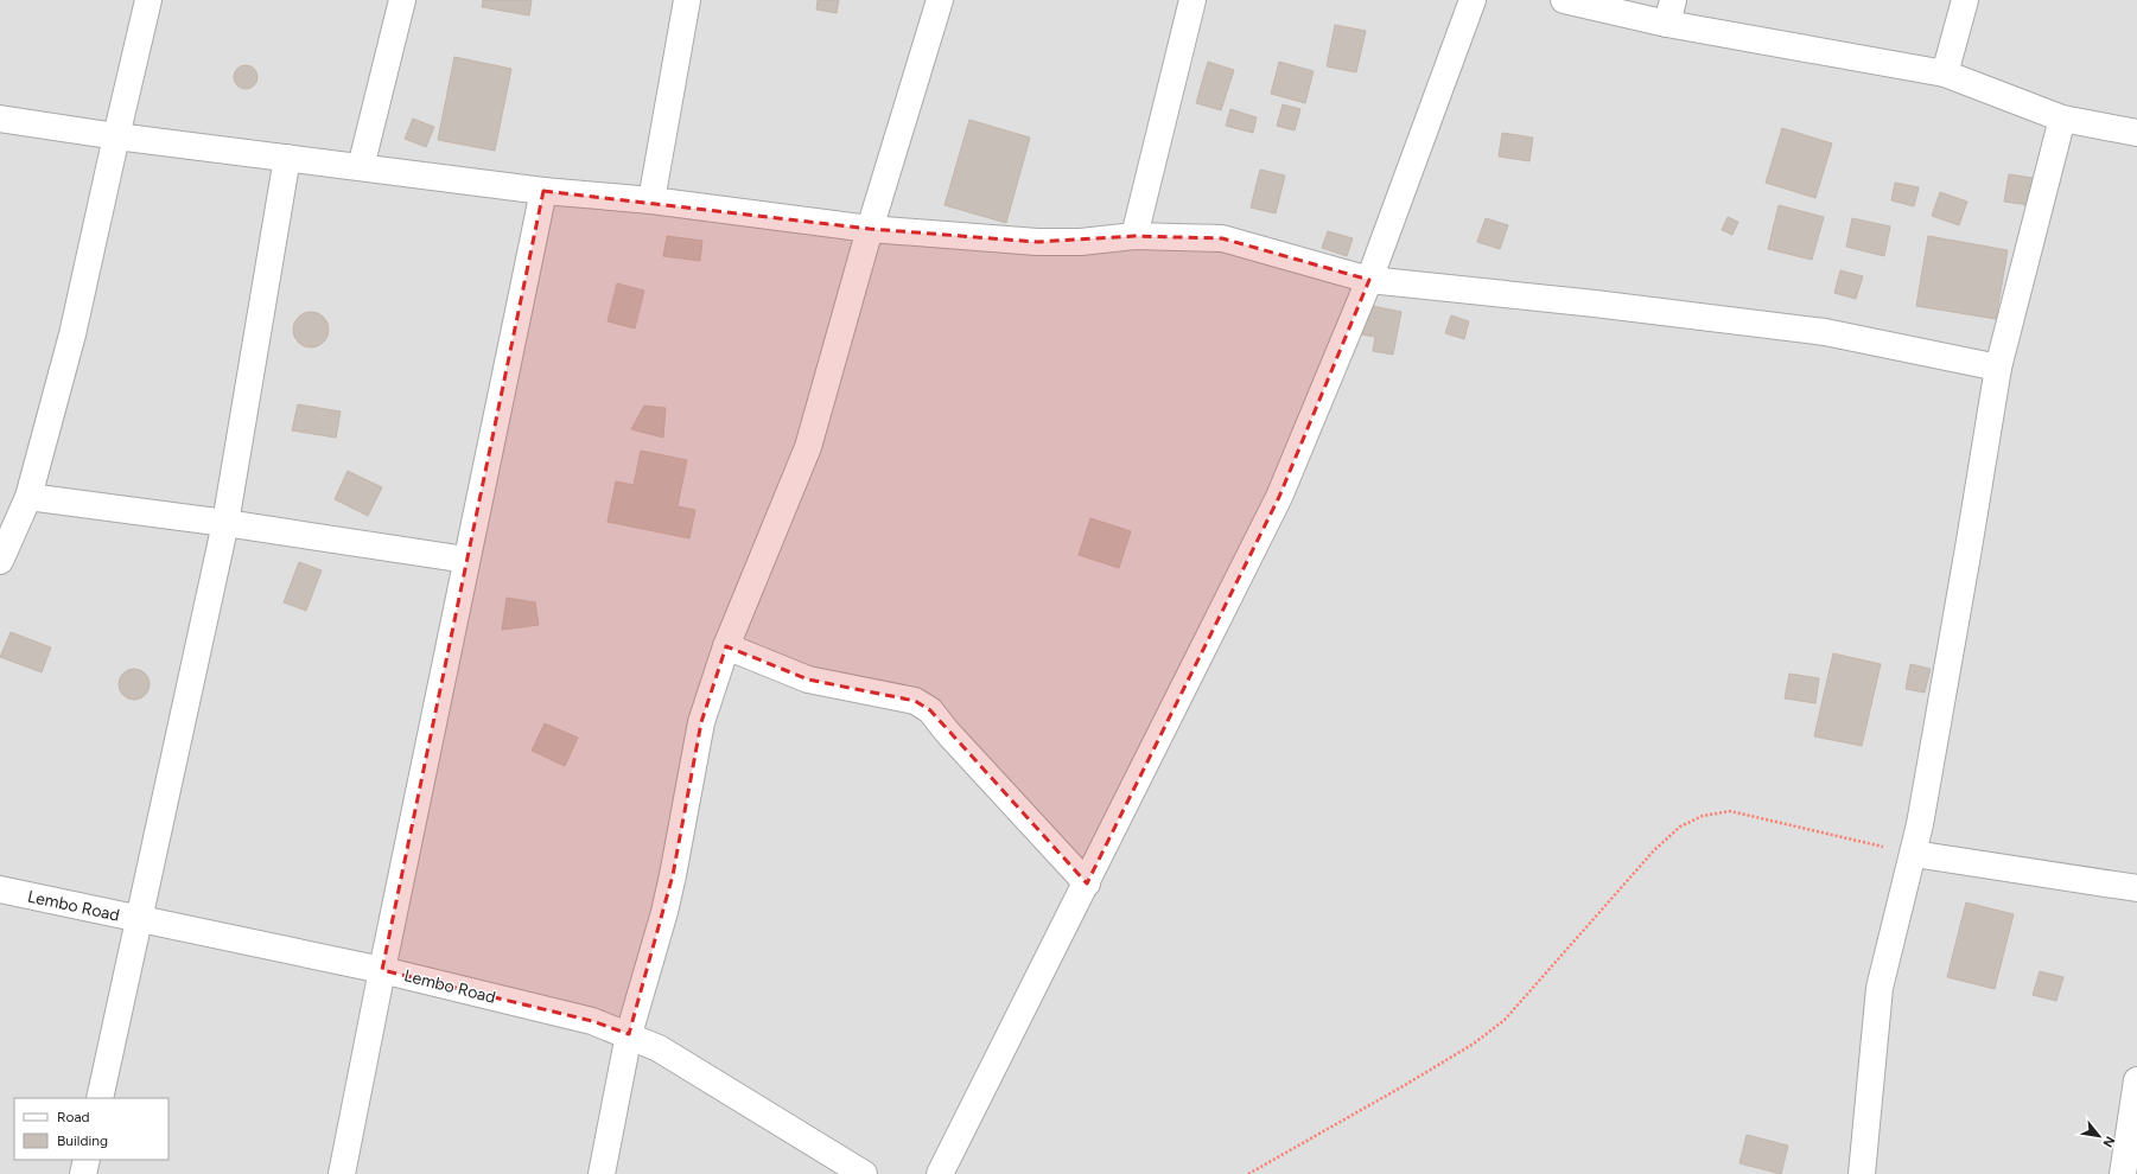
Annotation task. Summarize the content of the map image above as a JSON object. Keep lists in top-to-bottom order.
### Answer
{
  "streets": {
    "street": ["Lembo Road"]
  },
  "legend": ["Road", "Building"],
  "north": "bottom right"
}
